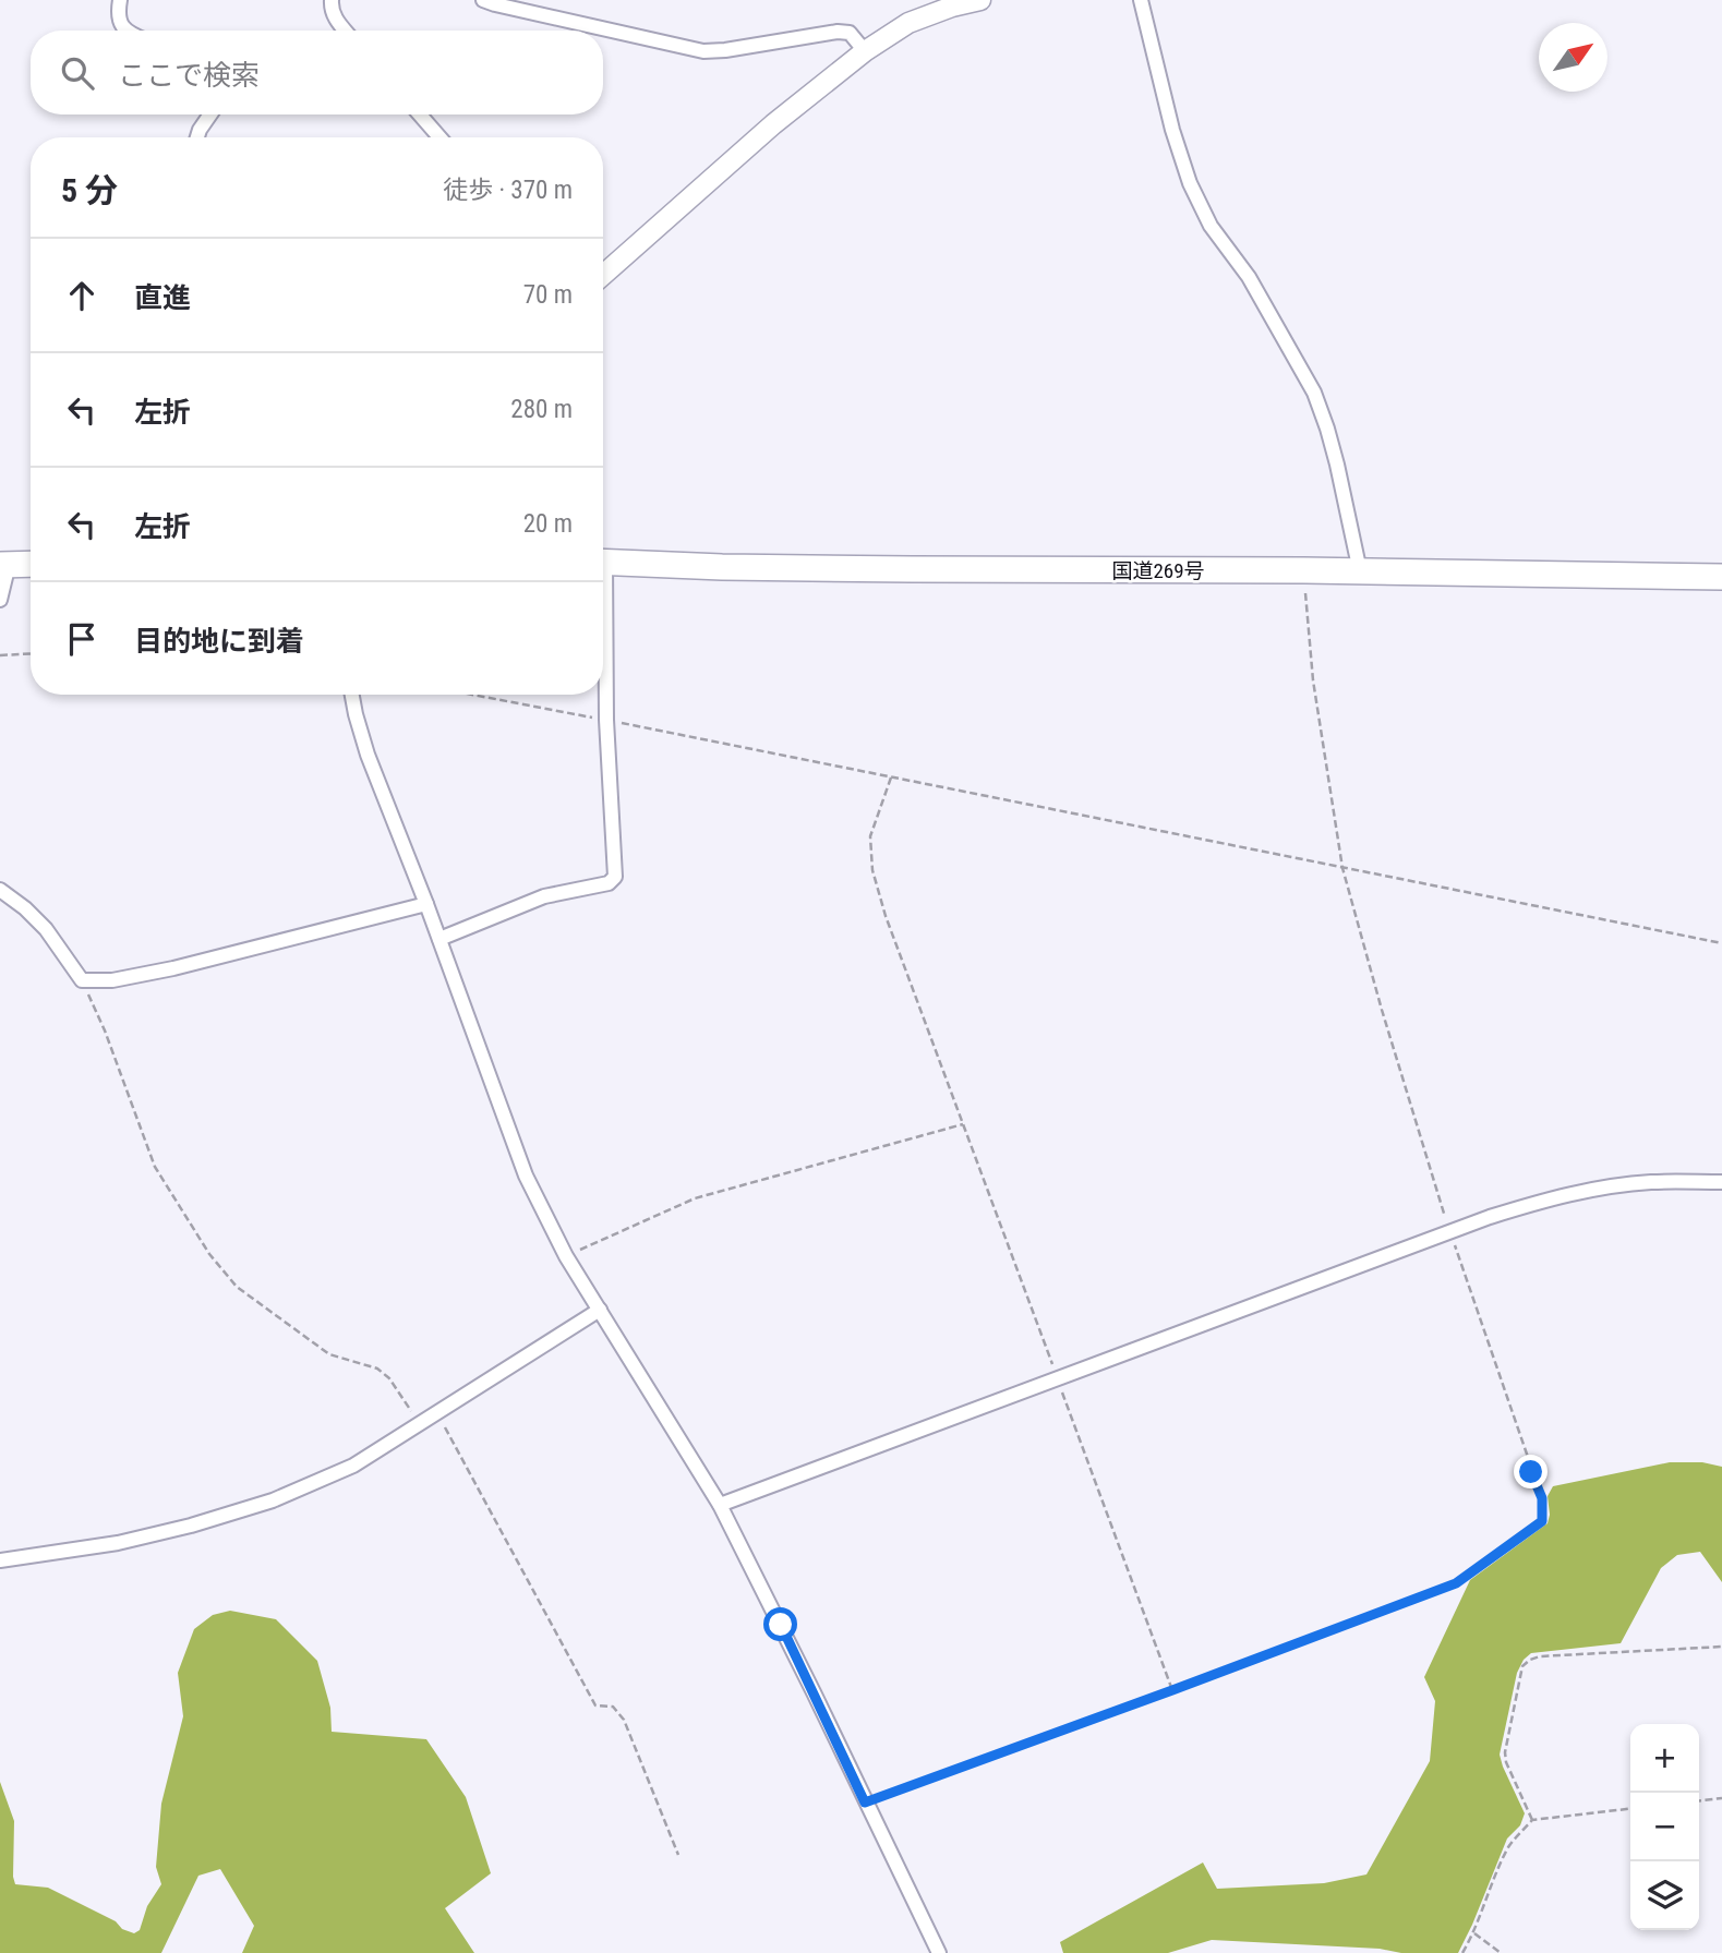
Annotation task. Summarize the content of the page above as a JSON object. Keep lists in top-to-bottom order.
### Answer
{
  "streets": {
    "highway": ["国道269号"]
  },
  "north": "top right",
  "page": {
    "search": "ここで検索",
    "heading": ["5 分", "徒歩 · 370 m"],
    "list": [
      ["直進", "70 m"],
      ["左折", "280 m"],
      ["左折", "20 m"],
      "目的地に到着"
    ],
    "map_buttons": ["+", "−"]
  }
}
